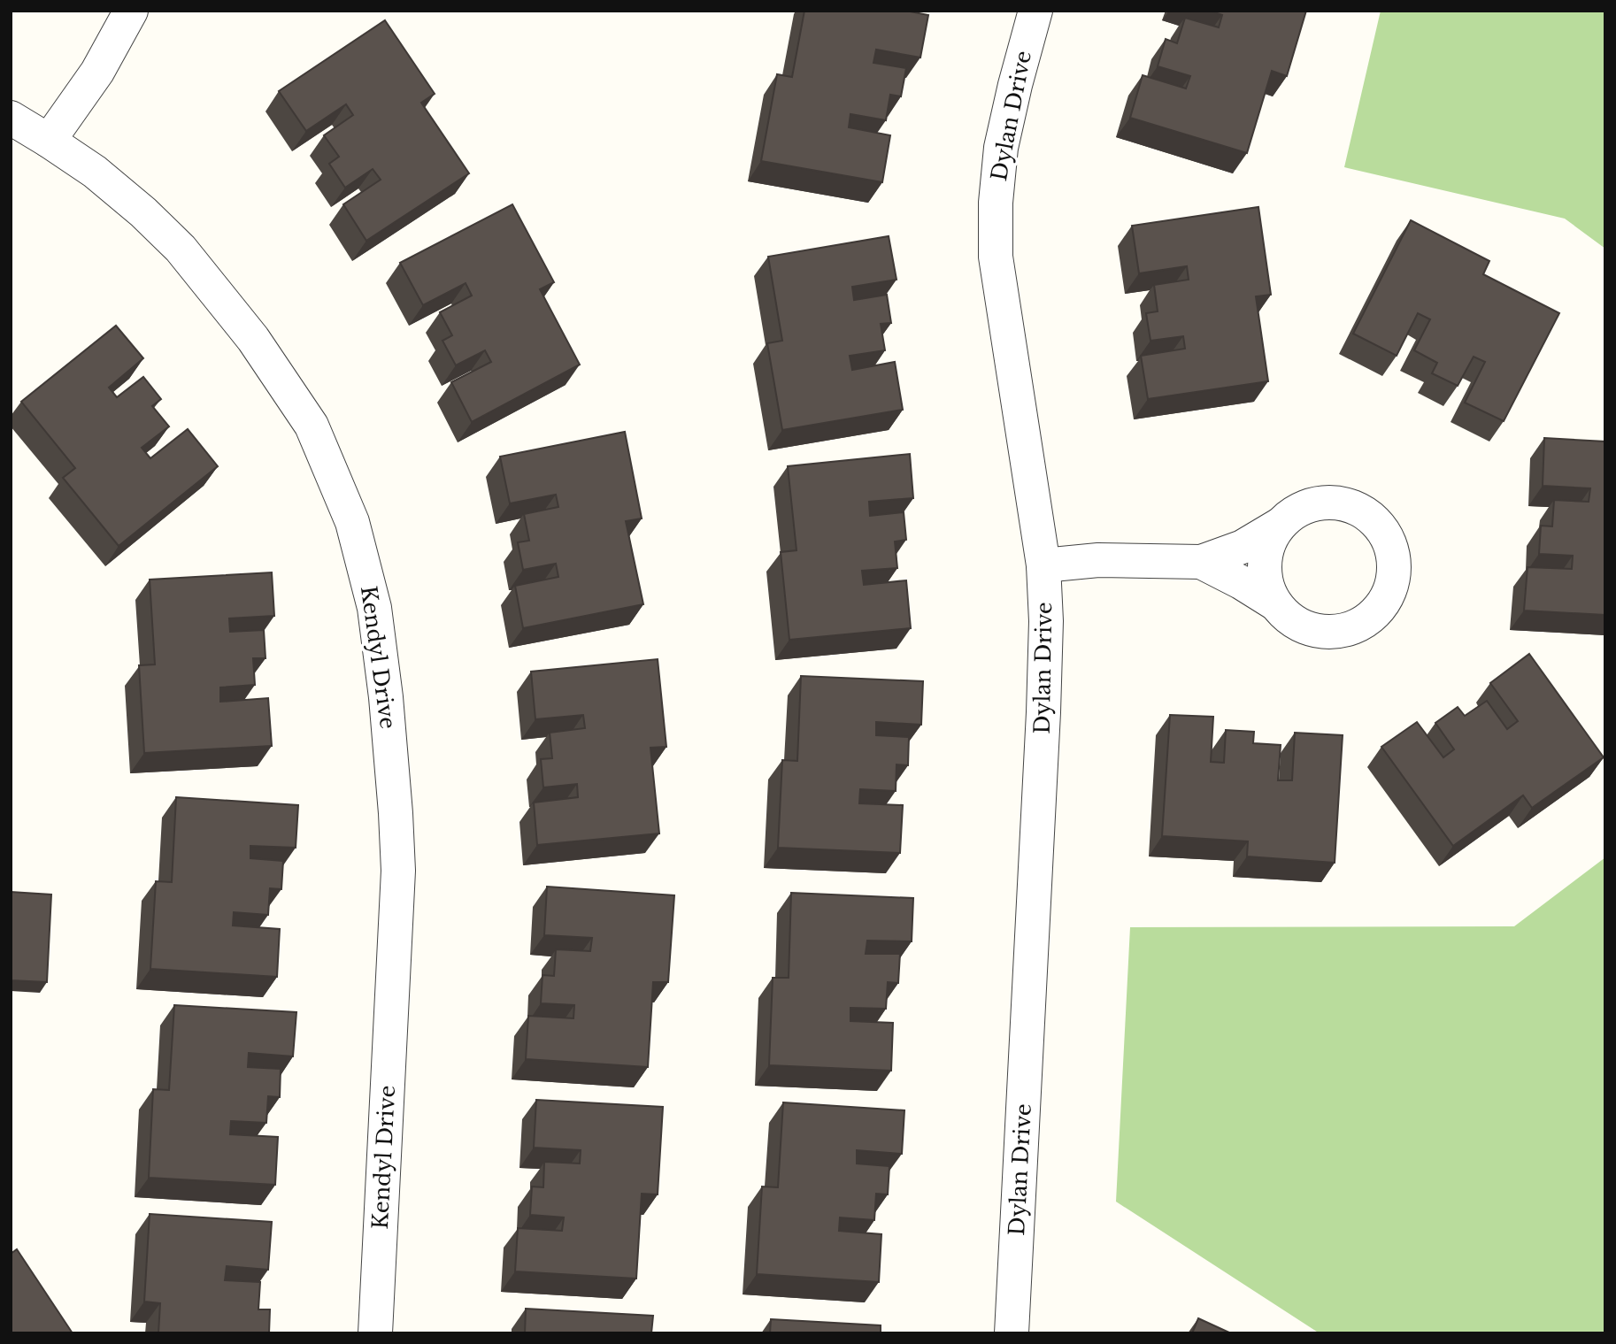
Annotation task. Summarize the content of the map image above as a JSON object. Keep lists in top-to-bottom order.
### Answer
{
  "streets": {
    "street": ["Dylan Drive", "Kendyl Drive"]
  }
}
